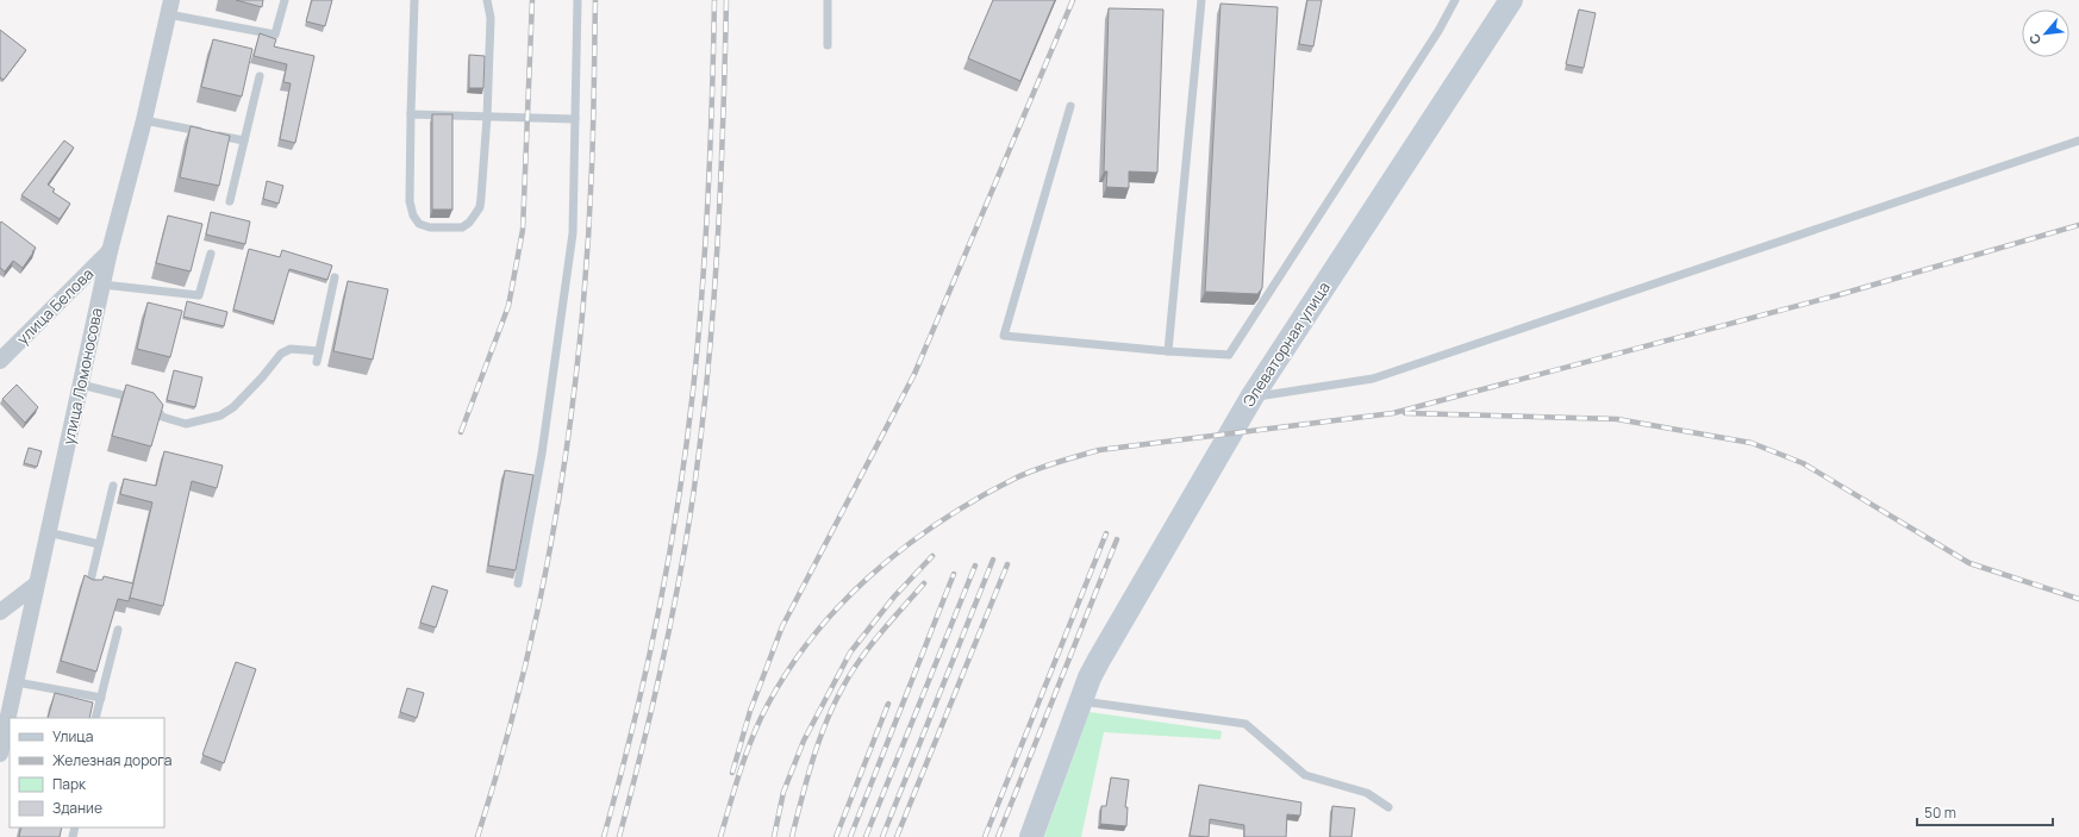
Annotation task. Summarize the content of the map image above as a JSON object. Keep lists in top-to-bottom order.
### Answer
{
  "streets": {
    "street": ["улица Белова", "Элеваторная улица", "улица Ломоносова"]
  },
  "crossings": [
    ["улица Белова", "улица Ломоносова"]
  ],
  "legend": [
    "Улица",
    "Железная дорога",
    "Парк",
    "Здание"
  ],
  "scale_bar": "50 m",
  "north": "bottom left"
}
